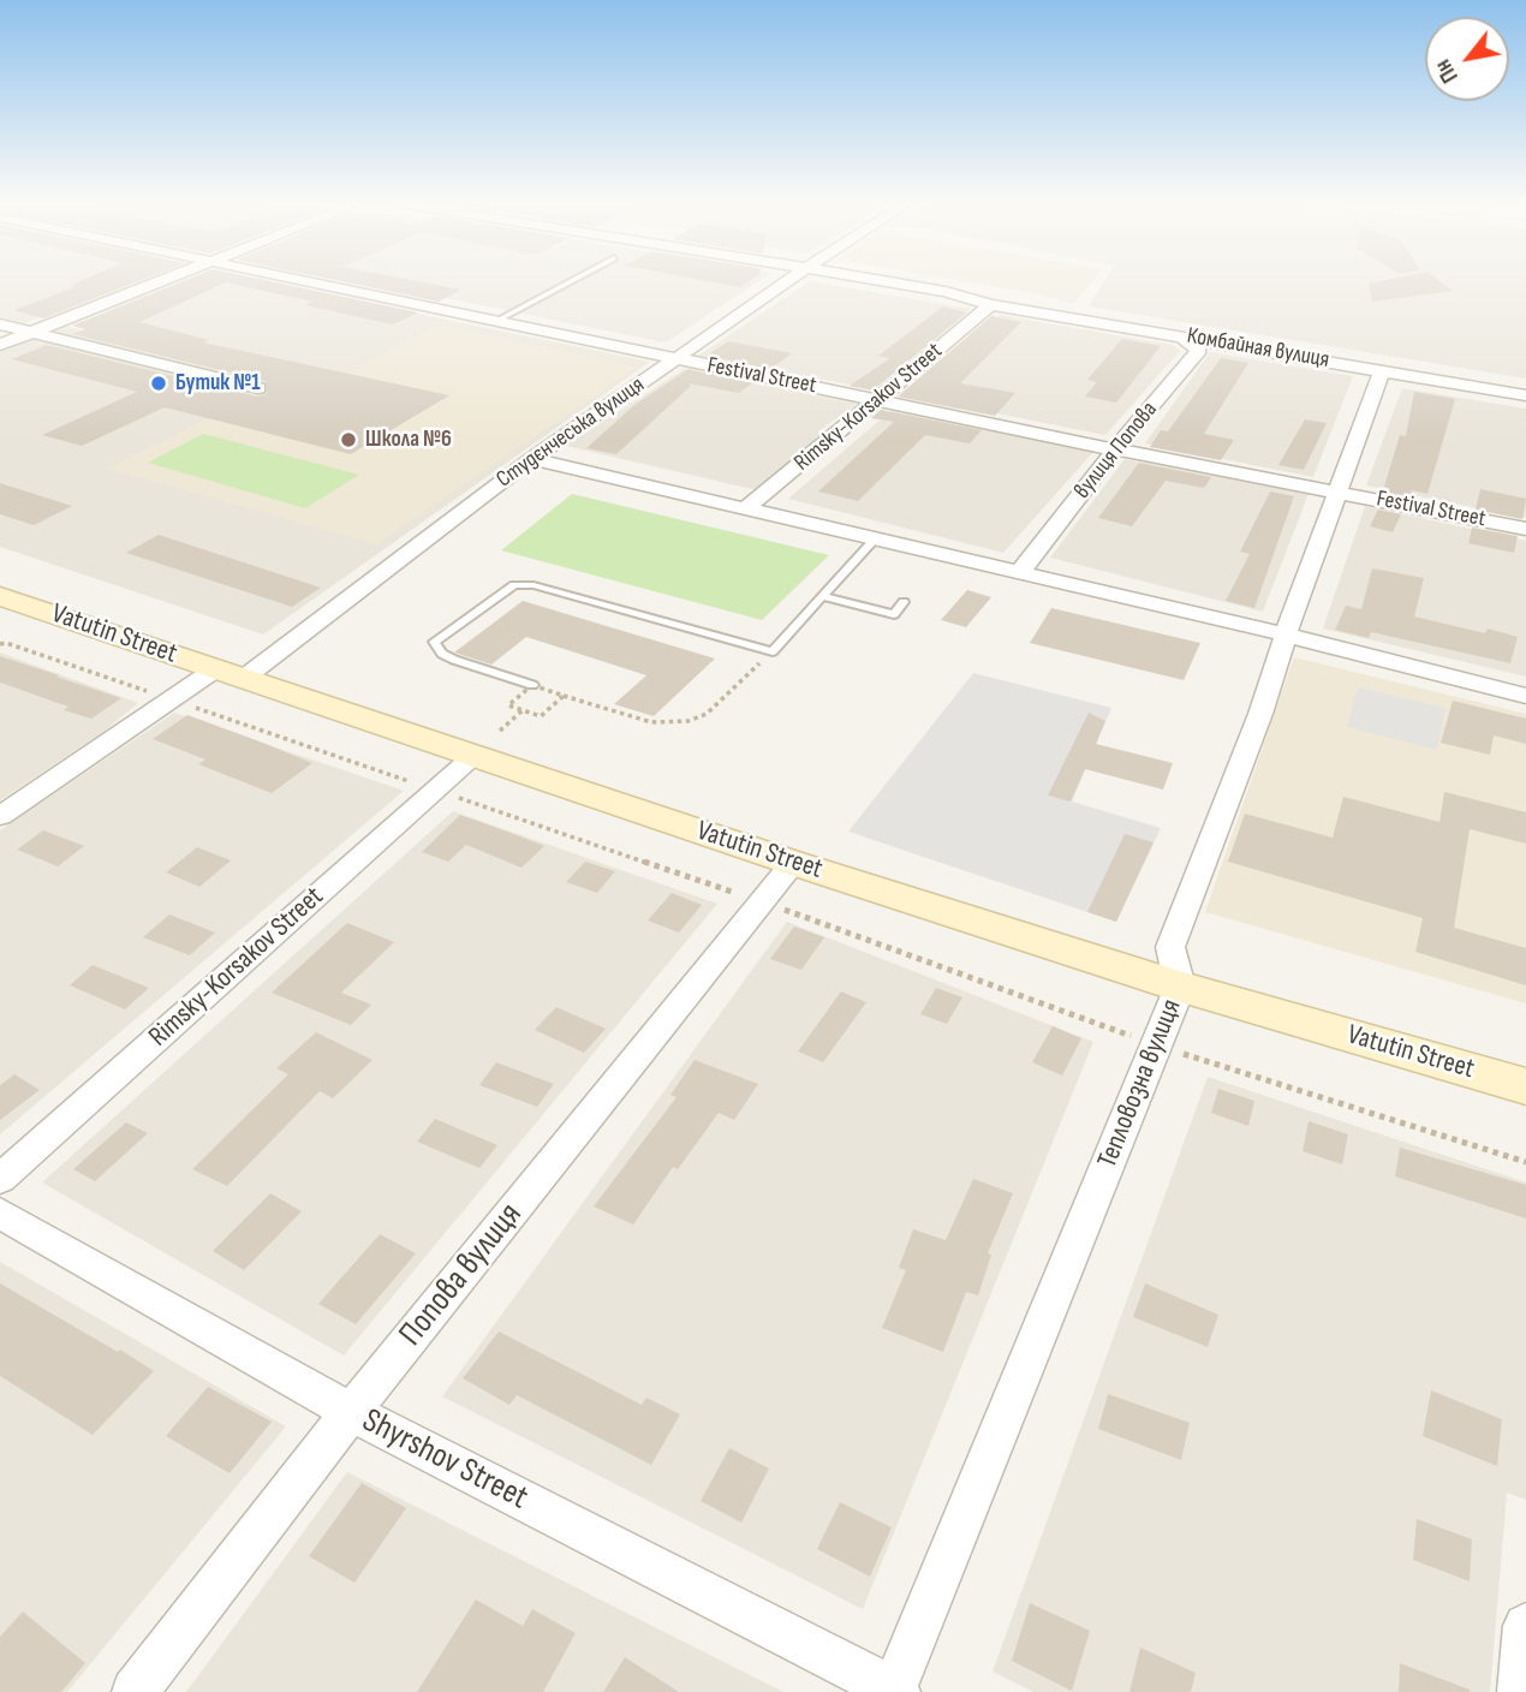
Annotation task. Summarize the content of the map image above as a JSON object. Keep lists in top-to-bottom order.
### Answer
{
  "streets": {
    "street": [
      "Комбайная вулиця",
      "Festival Street",
      "Rimsky-Korsakov Street",
      "Студєнчеська вулиця",
      "вулиця Попова",
      "Vatutin Street",
      "Тепловозна вулиця",
      "Попова вулиця",
      "Shyrshov Street"
    ]
  },
  "crossings": [
    ["Комбайная вулиця", "Rimsky-Korsakov Street"],
    ["Комбайная вулиця", "вулиця Попова"],
    ["Комбайная вулиця", "Тепловозна вулиця"],
    ["Festival Street", "Rimsky-Korsakov Street"],
    ["Festival Street", "Студєнчеська вулиця"],
    ["Festival Street", "вулиця Попова"],
    ["Festival Street", "Тепловозна вулиця"],
    ["Rimsky-Korsakov Street", "Vatutin Street"],
    ["Студєнчеська вулиця", "Vatutin Street"],
    ["Vatutin Street", "Тепловозна вулиця"],
    ["Vatutin Street", "Попова вулиця"],
    ["Тепловозна вулиця", "Shyrshov Street"],
    ["Попова вулиця", "Shyrshov Street"]
  ],
  "places": ["Бутик №1", "Школа №6"],
  "north": "bottom left"
}
